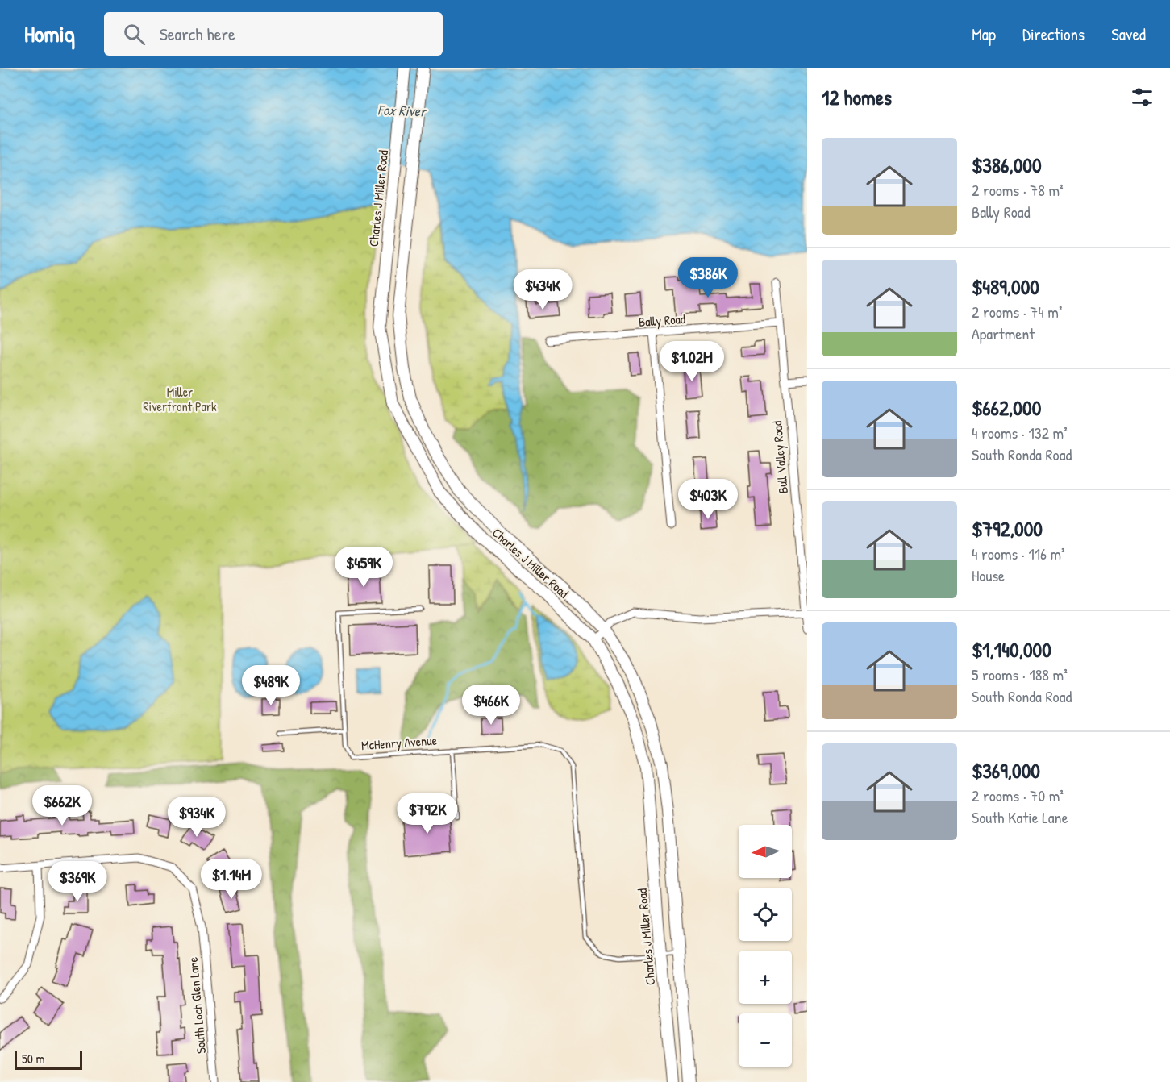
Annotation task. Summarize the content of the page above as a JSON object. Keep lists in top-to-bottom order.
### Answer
{
  "streets": {
    "street": [
      "Charles J Miller Road",
      "Bally Road",
      "Bull Valley Road",
      "South Loch Glen Lane"
    ],
    "lane": ["McHenry Avenue"]
  },
  "crossings": [
    ["Charles J Miller Road", "McHenry Avenue"],
    ["Bally Road", "Bull Valley Road"]
  ],
  "water": ["Fox River"],
  "parks": ["Miller Riverfront Park"],
  "scale_bar": "50 m",
  "north": "left",
  "page": {
    "header": "Homiq",
    "search": "Search here",
    "nav": ["Map", "Directions", "Saved"],
    "heading": "12 homes",
    "list": [
      {
        "name": "$386,000",
        "note": "2 rooms · 78 m² · Bally Road"
      },
      {
        "name": "$489,000",
        "note": "2 rooms · 74 m² · Apartment"
      },
      {
        "name": "$662,000",
        "note": "4 rooms · 132 m² · South Ronda Road"
      },
      {
        "name": "$792,000",
        "note": "4 rooms · 116 m² · House"
      },
      {
        "name": "$1,140,000",
        "note": "5 rooms · 188 m² · South Ronda Road"
      },
      {
        "name": "$369,000",
        "note": "2 rooms · 70 m² · South Katie Lane"
      }
    ],
    "price": [
      "$386K",
      "$434K",
      "$1.02M",
      "$403K",
      "$459K",
      "$489K",
      "$466K",
      "$662K",
      "$792K",
      "$934K",
      "$1.14M",
      "$369K"
    ],
    "map_buttons": ["+", "−"],
    "scale": "50 m"
  }
}
